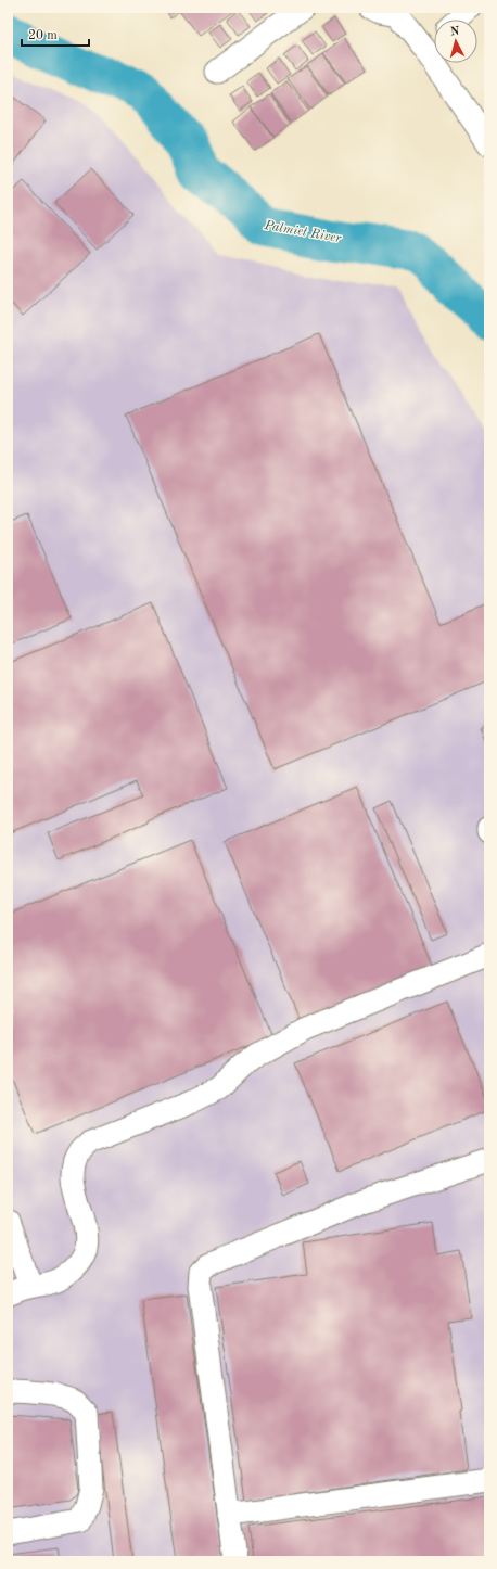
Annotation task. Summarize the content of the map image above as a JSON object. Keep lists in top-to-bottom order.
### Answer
{
  "water": ["Palmiet River"],
  "scale_bar": "20 m",
  "north": "top"
}
